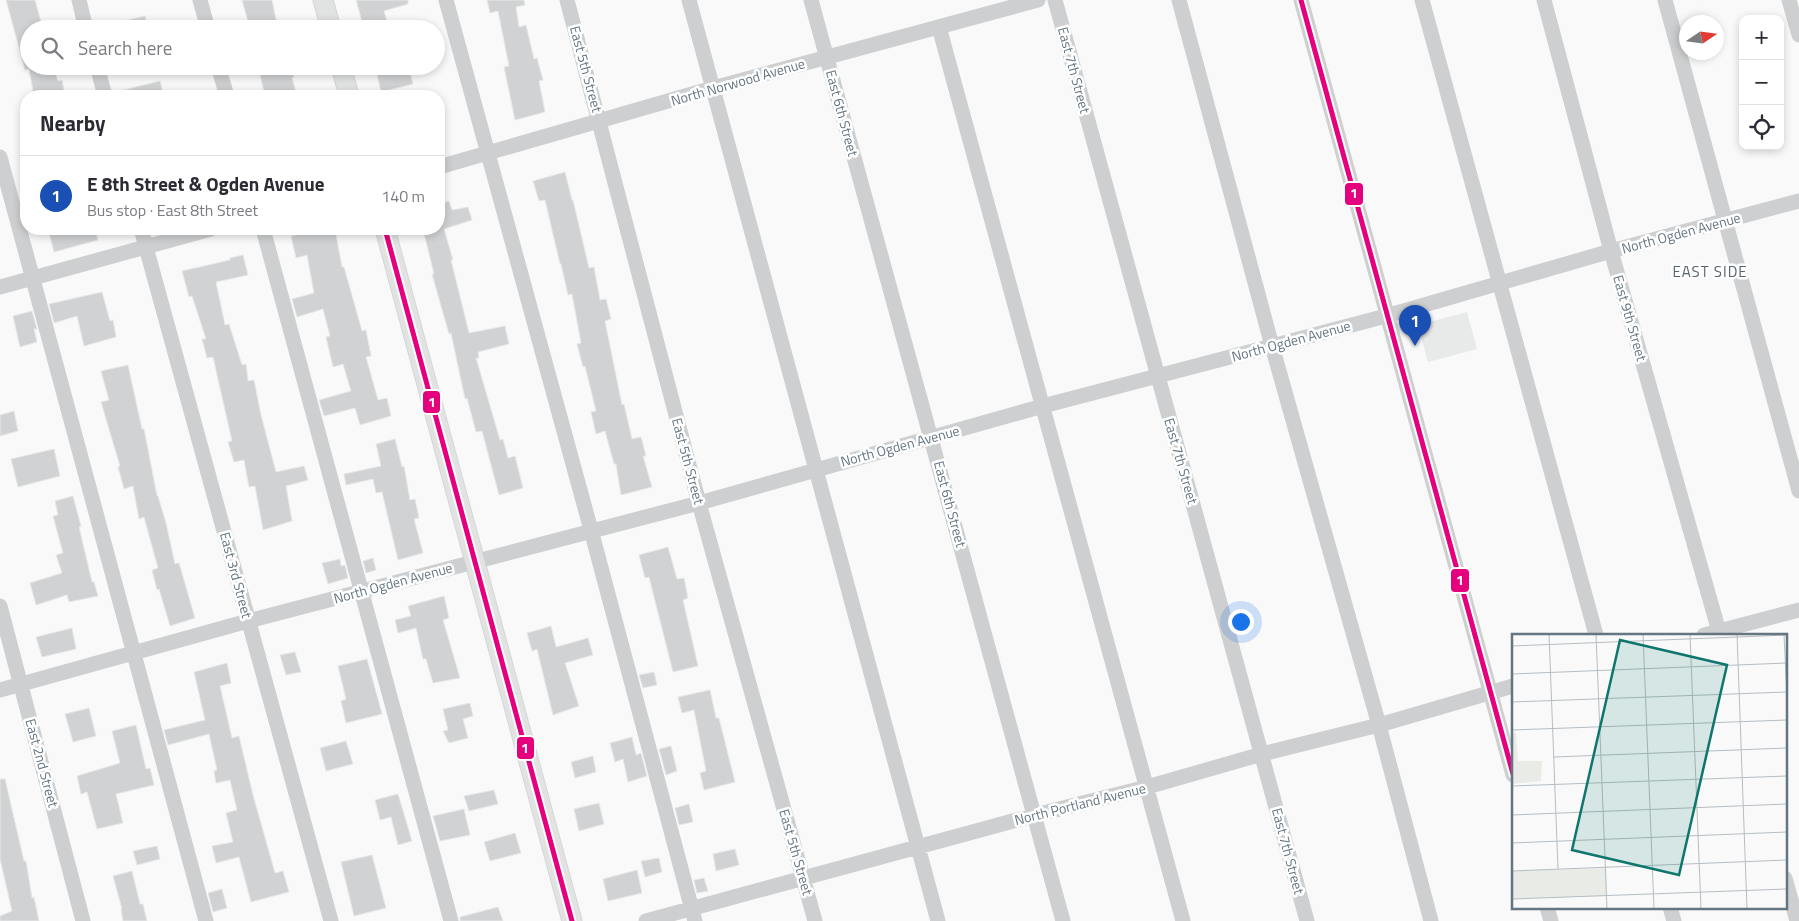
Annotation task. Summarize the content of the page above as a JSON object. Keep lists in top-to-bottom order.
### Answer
{
  "streets": {
    "street": [
      "East 5th Street",
      "East 7th Street",
      "North Norwood Avenue",
      "East 6th Street",
      "North Ogden Avenue",
      "East 9th Street",
      "East 3rd Street",
      "East 2nd Street",
      "North Portland Avenue"
    ]
  },
  "crossings": [
    ["East 5th Street", "North Norwood Avenue"],
    ["East 5th Street", "North Ogden Avenue"],
    ["East 5th Street", "North Portland Avenue"],
    ["East 7th Street", "North Ogden Avenue"],
    ["East 7th Street", "North Portland Avenue"],
    ["North Norwood Avenue", "East 6th Street"],
    ["East 6th Street", "North Ogden Avenue"],
    ["East 6th Street", "North Portland Avenue"],
    ["North Ogden Avenue", "East 9th Street"],
    ["North Ogden Avenue", "East 3rd Street"],
    ["North Ogden Avenue", "East 2nd Street"]
  ],
  "districts": ["EAST SIDE"],
  "lines": ["transit line 1"],
  "north": "right",
  "page": {
    "map_buttons": ["+", "−"],
    "search": "Search here",
    "heading": "Nearby",
    "list": [
      {
        "mark": "1",
        "name": "E 8th Street & Ogden Avenue",
        "note": "Bus stop · East 8th Street",
        "value": "140 m"
      }
    ],
    "pins": "1"
  }
}
